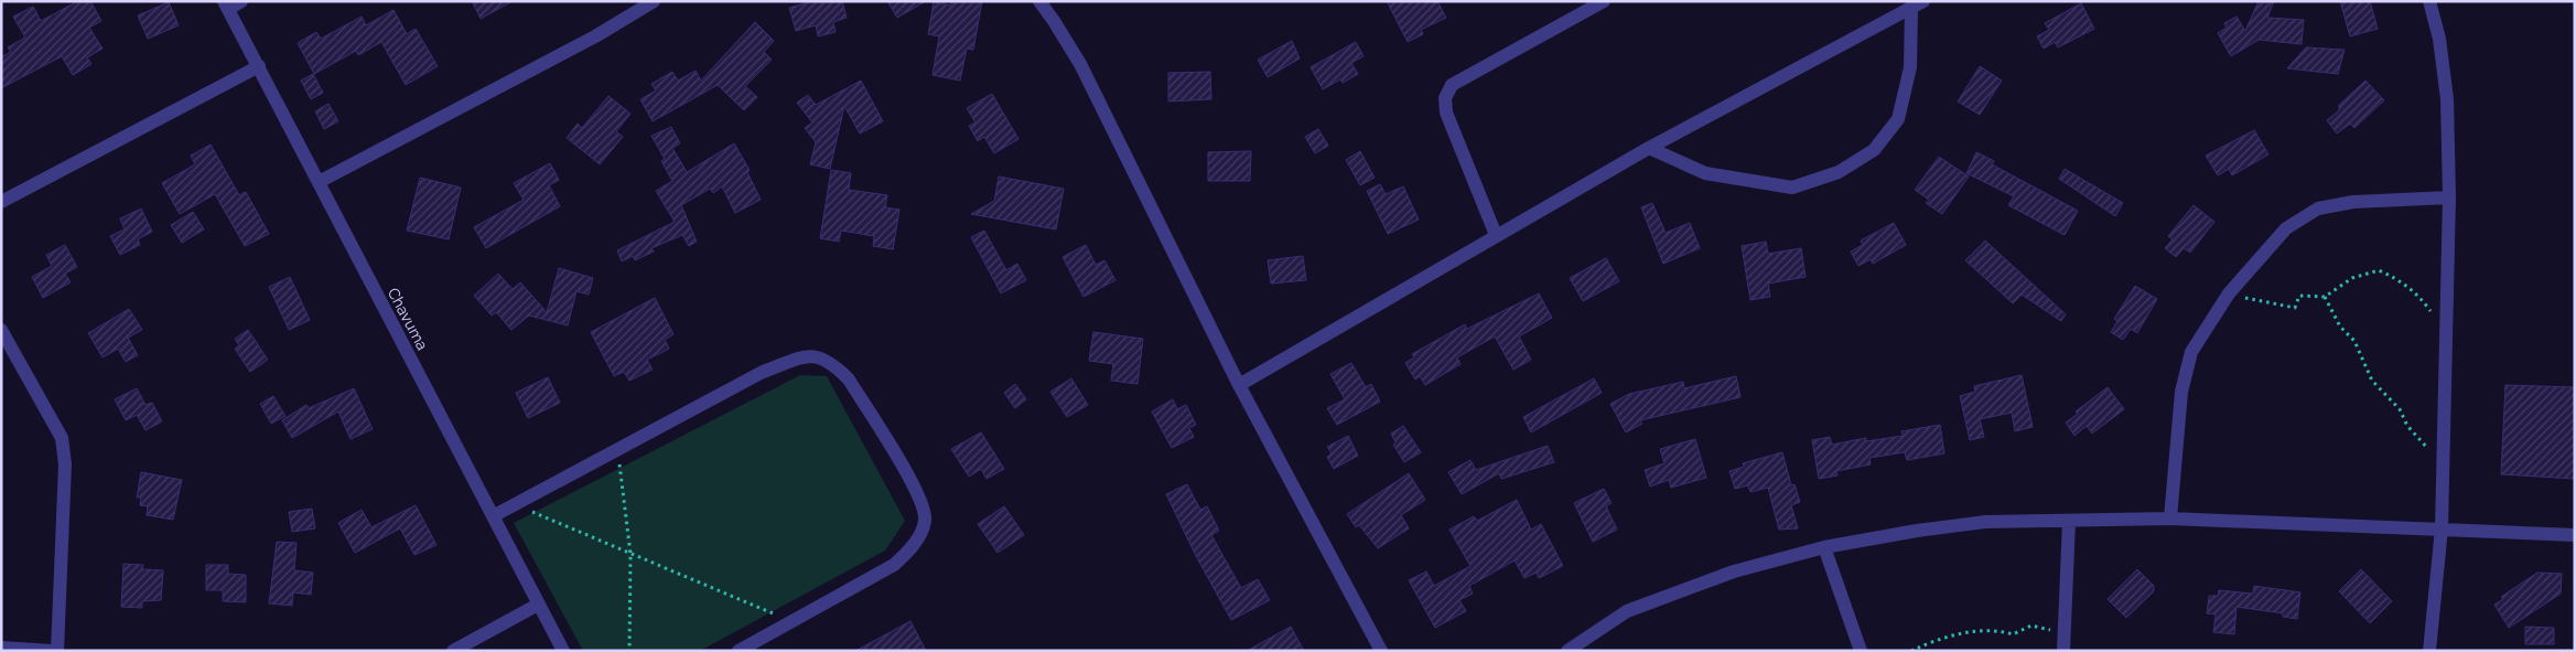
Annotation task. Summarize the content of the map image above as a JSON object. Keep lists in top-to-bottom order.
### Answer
{
  "streets": {
    "street": ["Chavuma"]
  }
}
